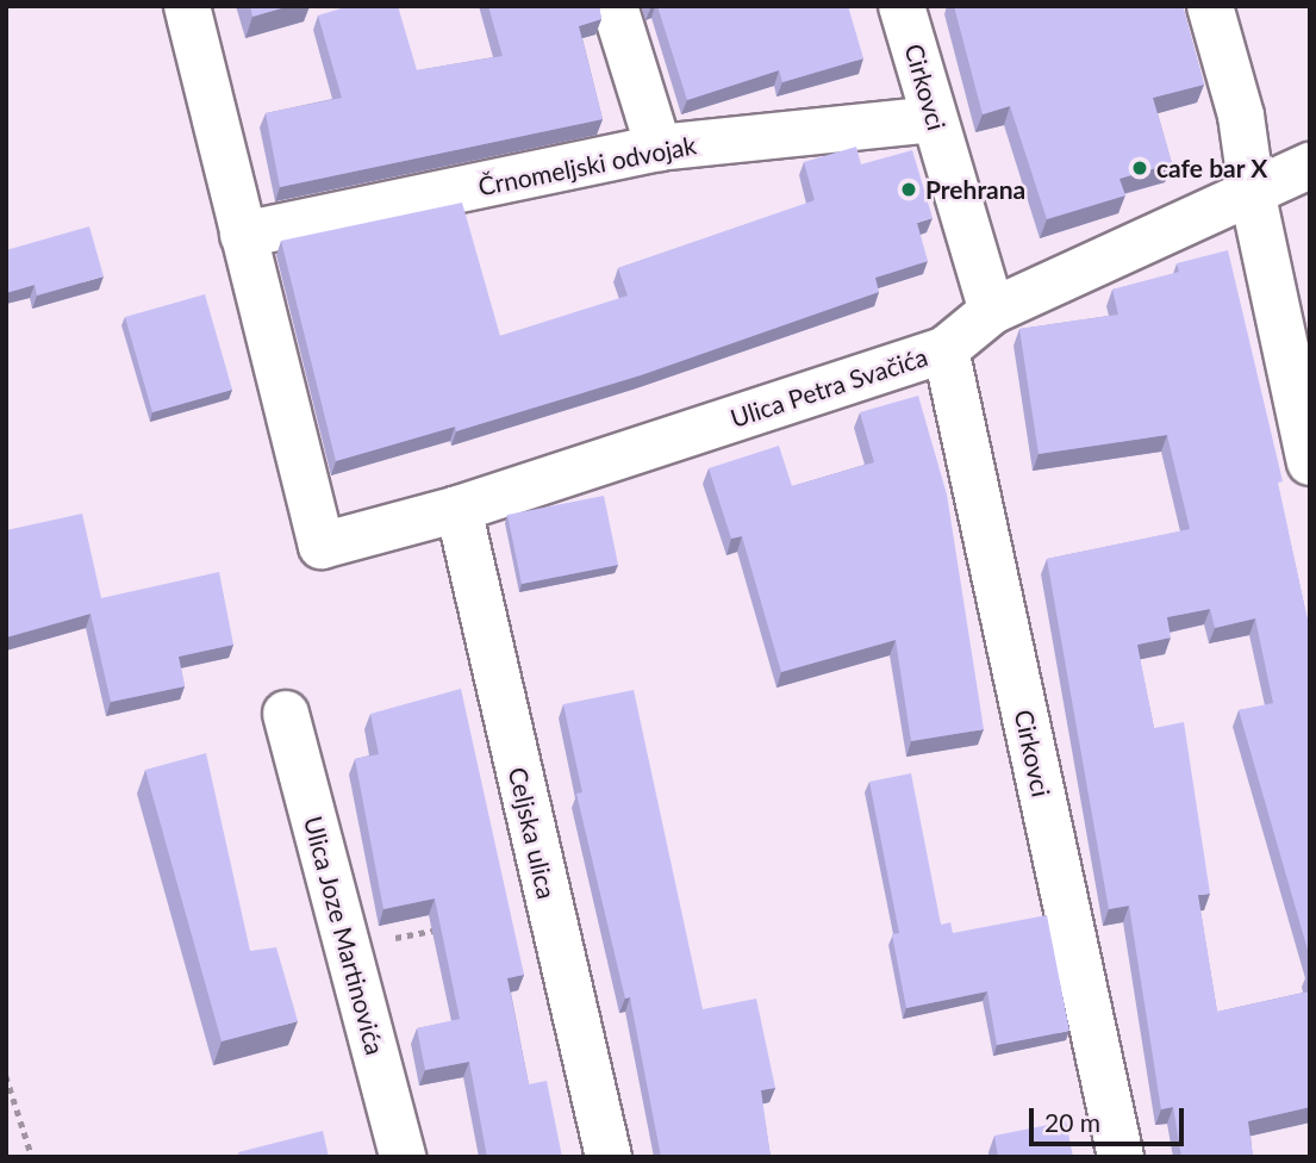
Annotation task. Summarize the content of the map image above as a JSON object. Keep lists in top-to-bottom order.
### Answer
{
  "streets": {
    "street": [
      "Cirkovci",
      "Črnomeljski odvojak",
      "Ulica Petra Svačića",
      "Celjska ulica",
      "Ulica Joze Martinovića"
    ]
  },
  "crossings": [
    ["Cirkovci", "Črnomeljski odvojak"],
    ["Cirkovci", "Ulica Petra Svačića"],
    ["Črnomeljski odvojak", "Ulica Petra Svačića"],
    ["Ulica Petra Svačića", "Celjska ulica"]
  ],
  "places": ["cafe bar X", "Prehrana"],
  "scale_bar": "20 m"
}
